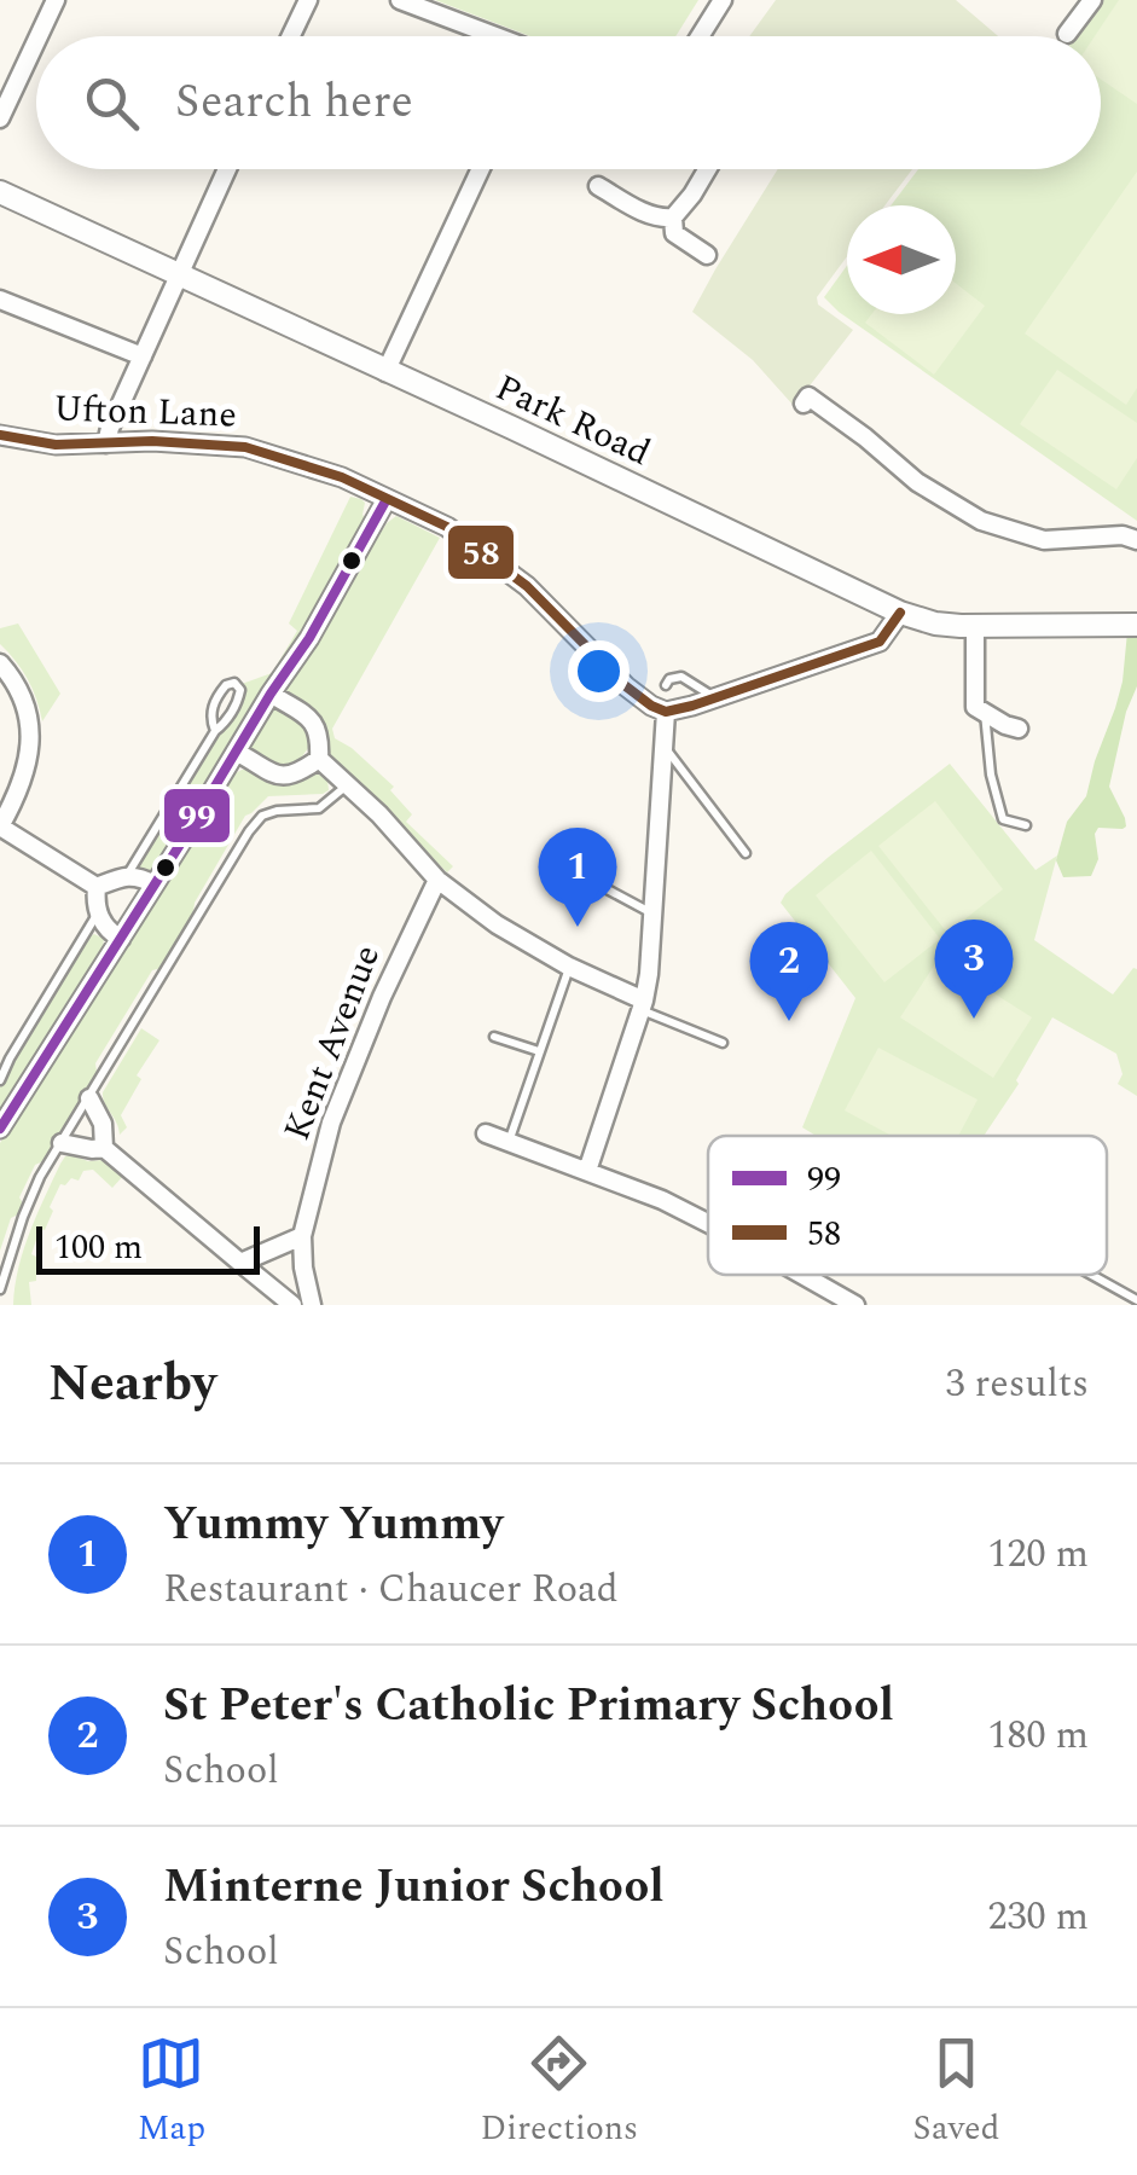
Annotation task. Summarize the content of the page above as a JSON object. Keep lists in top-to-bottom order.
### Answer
{
  "streets": {
    "street": ["Ufton Lane", "Park Road", "Kent Avenue"]
  },
  "lines": ["transit line 58", "transit line 99"],
  "legend": ["99", "58"],
  "scale_bar": "100 m",
  "north": "left",
  "page": {
    "search": "Search here",
    "pins": ["1", "3", "2"],
    "scale": "100 m",
    "heading": ["Nearby", "3 results"],
    "list": [
      {
        "mark": "1",
        "name": "Yummy Yummy",
        "note": "Restaurant · Chaucer Road",
        "value": "120 m"
      },
      {
        "mark": "2",
        "name": "St Peter's Catholic Primary School",
        "note": "School",
        "value": "180 m"
      },
      {
        "mark": "3",
        "name": "Minterne Junior School",
        "note": "School",
        "value": "230 m"
      }
    ],
    "nav": ["Map", "Directions", "Saved"]
  }
}
